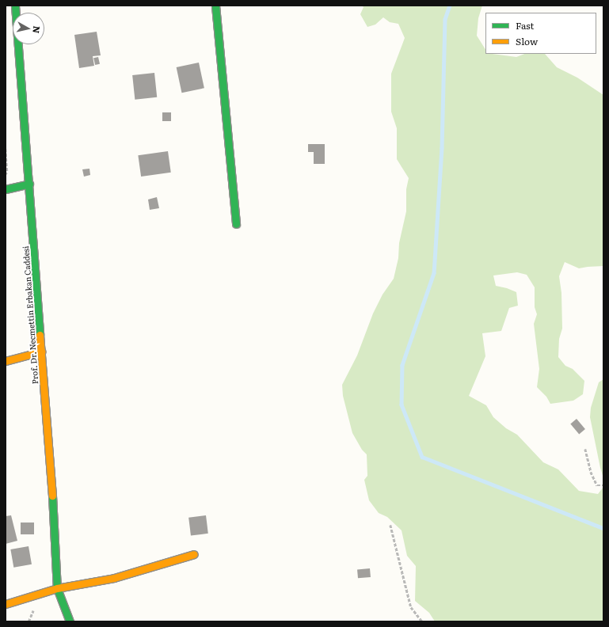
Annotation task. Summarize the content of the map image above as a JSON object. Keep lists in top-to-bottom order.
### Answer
{
  "streets": {
    "street": ["Prof. Dr. Necmettin Erbakan Caddesi"]
  },
  "legend": ["Fast", "Slow"],
  "north": "right"
}
